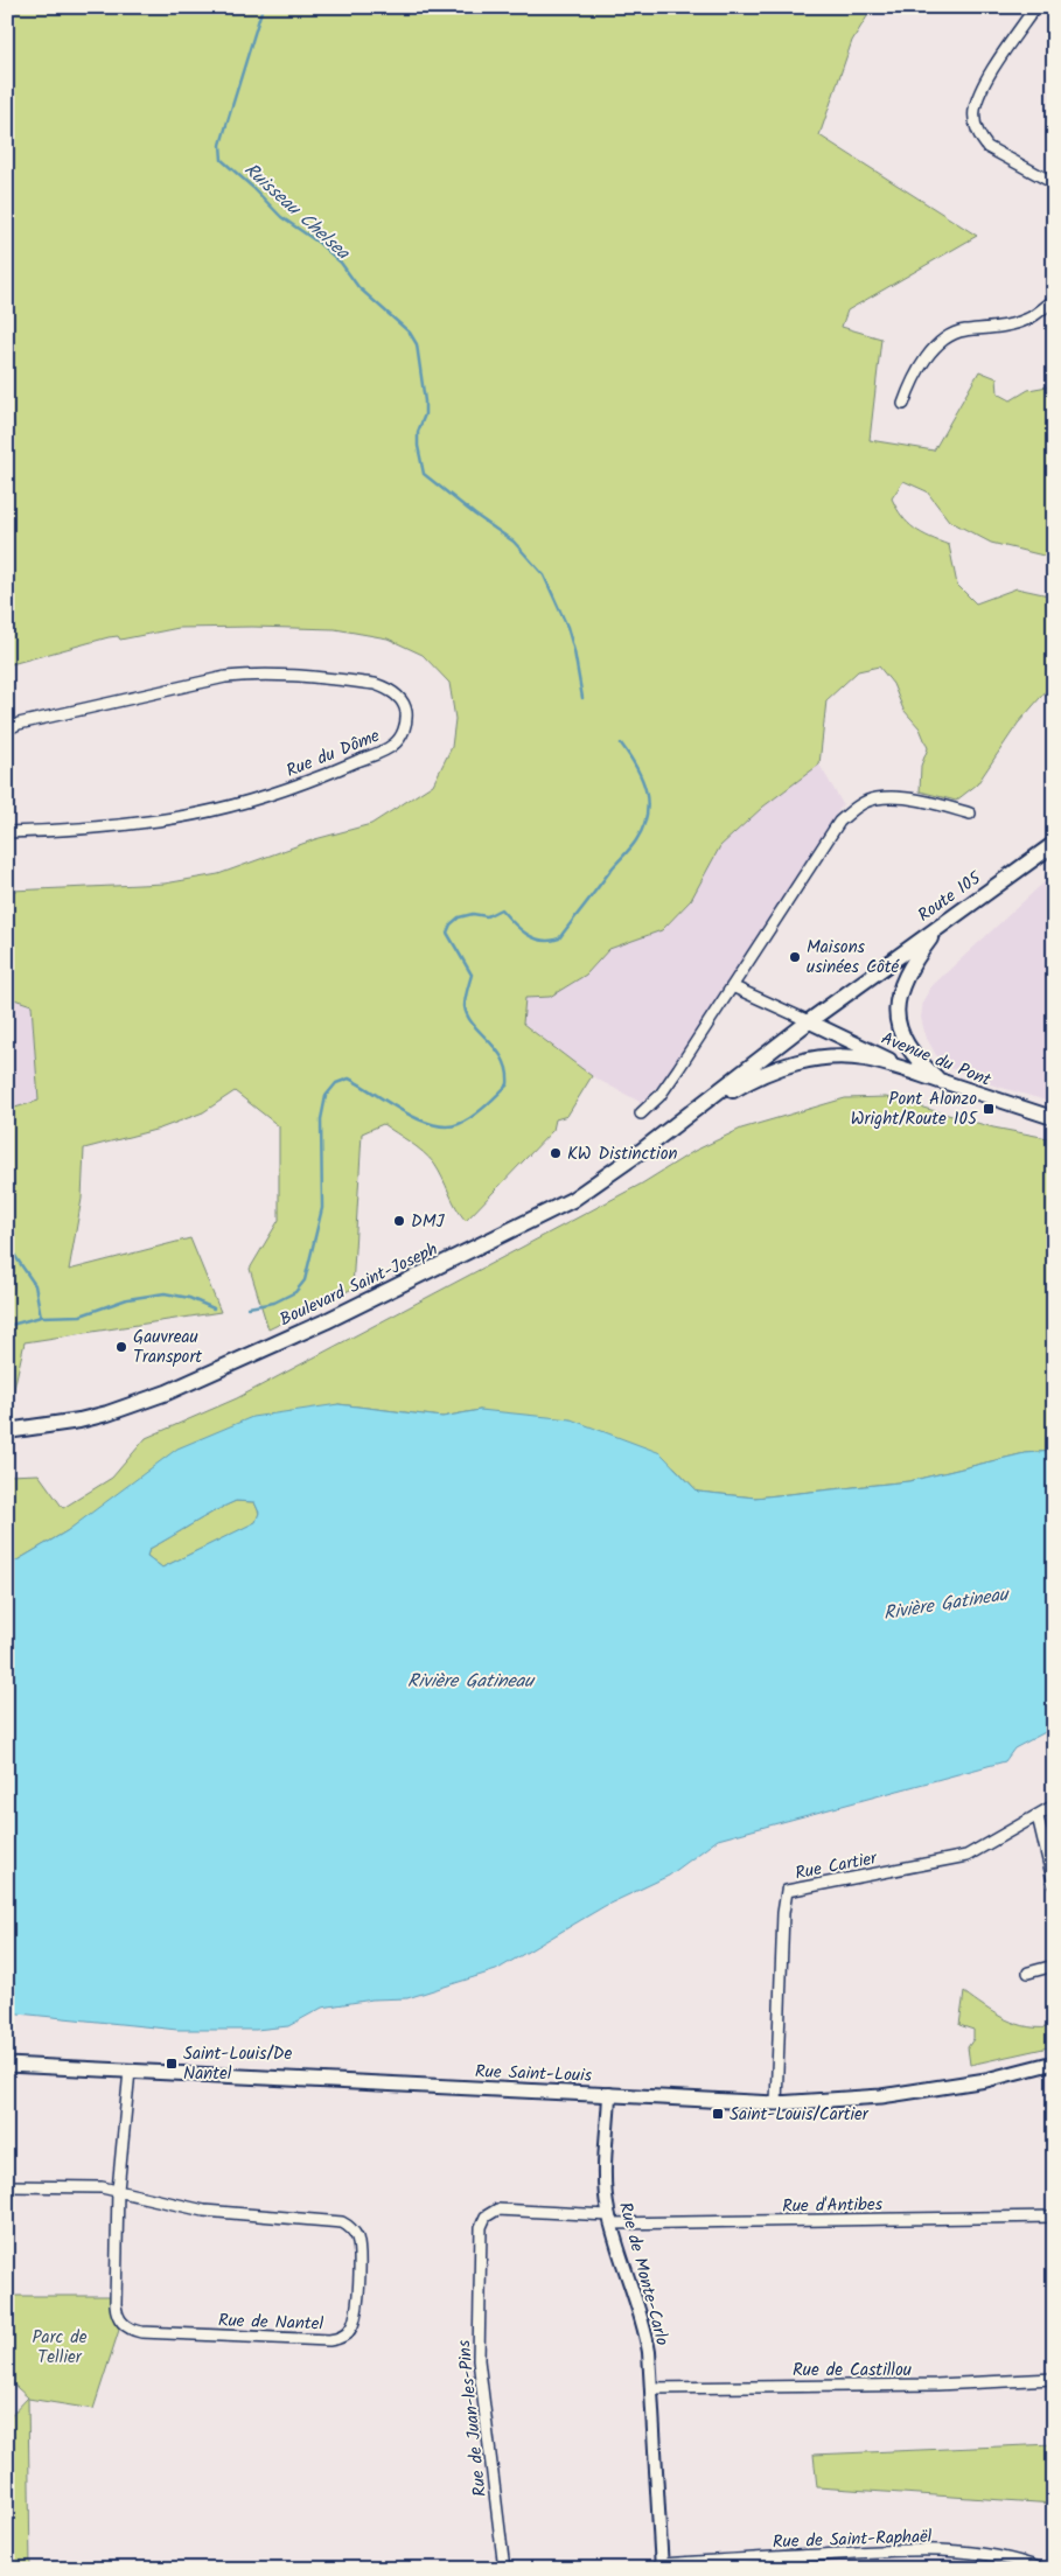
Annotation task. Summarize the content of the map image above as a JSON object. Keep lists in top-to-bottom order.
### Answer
{
  "streets": {
    "main road": [
      "Route 105",
      "Avenue du Pont",
      "Boulevard Saint-Joseph",
      "Rue Saint-Louis"
    ],
    "street": [
      "Rue du Dôme",
      "Rue Cartier",
      "Rue d'Antibes",
      "Rue de Monte-Carlo",
      "Rue de Nantel",
      "Rue de Castillou",
      "Rue de Juan-les-Pins",
      "Rue de Saint-Raphaël"
    ]
  },
  "crossings": [
    ["Route 105", "Avenue du Pont"],
    ["Route 105", "Boulevard Saint-Joseph"],
    ["Avenue du Pont", "Boulevard Saint-Joseph"],
    ["Rue Cartier", "Rue Saint-Louis"],
    ["Rue Saint-Louis", "Rue de Monte-Carlo"],
    ["Rue Saint-Louis", "Rue de Nantel"],
    ["Rue d'Antibes", "Rue de Monte-Carlo"],
    ["Rue d'Antibes", "Rue de Juan-les-Pins"],
    ["Rue de Monte-Carlo", "Rue de Castillou"],
    ["Rue de Monte-Carlo", "Rue de Juan-les-Pins"],
    ["Rue de Monte-Carlo", "Rue de Saint-Raphaël"]
  ],
  "water": ["Ruisseau Chelsea", "Rivière Gatineau"],
  "parks": ["Parc de Tellier"],
  "places": {
    "other": [
      "Maisons usinées Côté",
      "KW Distinction",
      "DMJ",
      "Gauvreau Transport"
    ],
    "transit": ["Pont Alonzo Wright/Route 105", "Saint-Louis/De Nantel", "Saint-Louis/Cartier"]
  }
}
